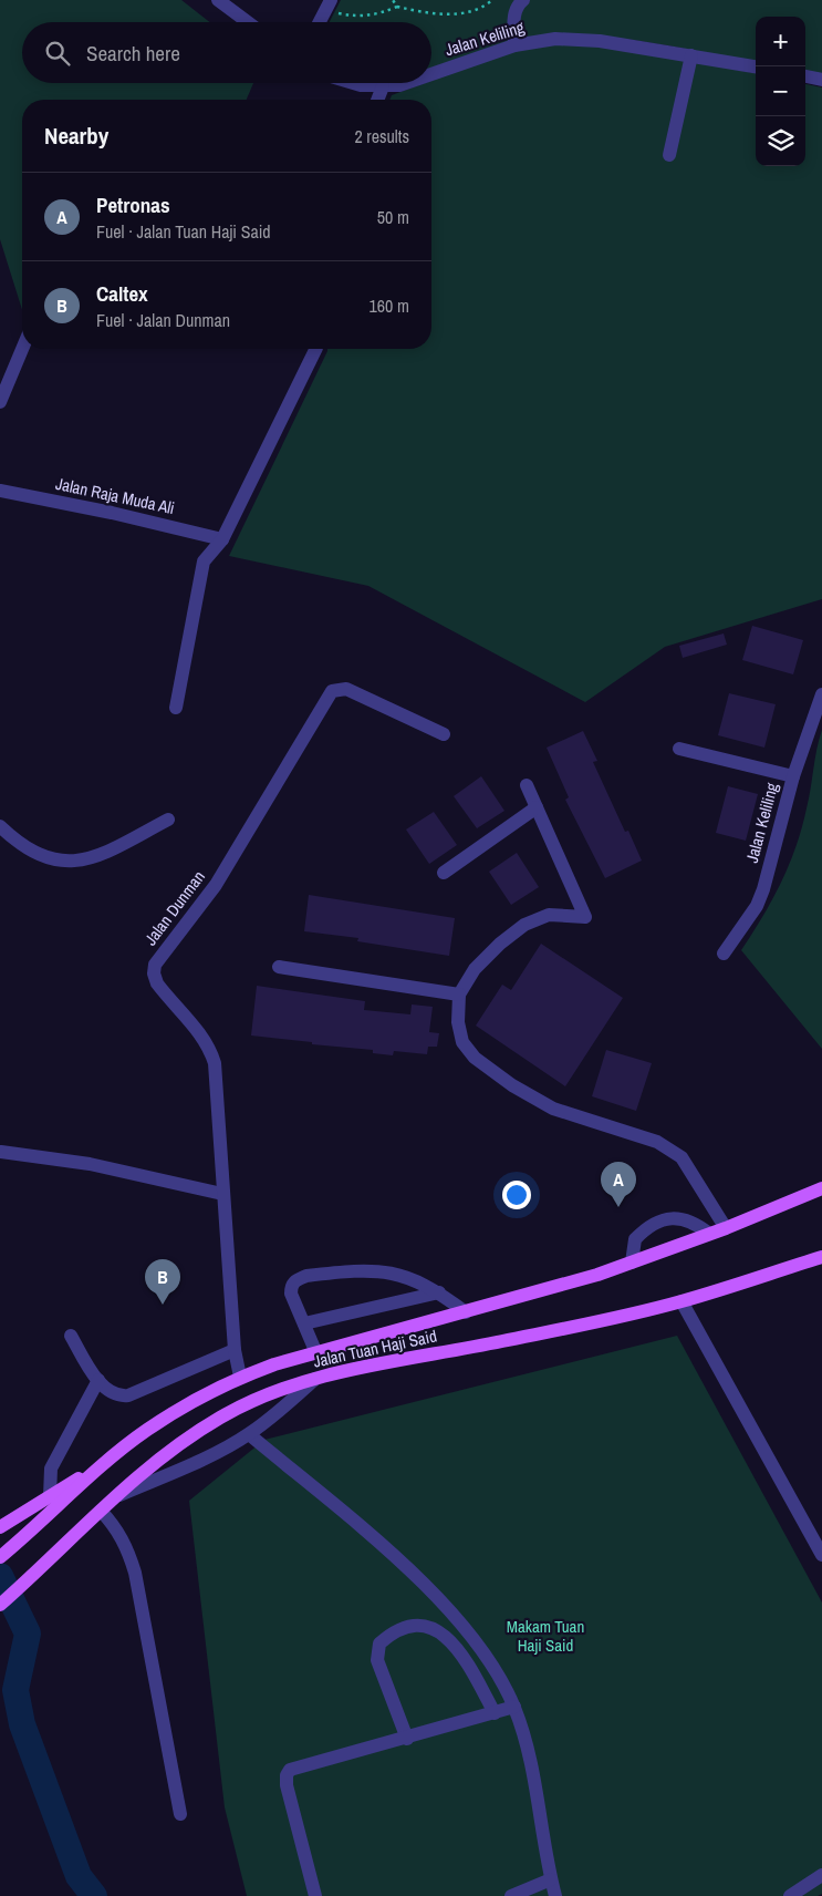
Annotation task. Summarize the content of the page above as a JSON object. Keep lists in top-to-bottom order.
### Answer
{
  "streets": {
    "main road": ["Jalan Tuan Haji Said"],
    "street": ["Jalan Keliling", "Jalan Raja Muda Ali", "Jalan Dunman"]
  },
  "crossings": [
    ["Jalan Dunman", "Jalan Tuan Haji Said"]
  ],
  "parks": ["Makam Tuan Haji Said"],
  "page": {
    "map_buttons": ["+", "−"],
    "search": "Search here",
    "heading": ["Nearby", "2 results"],
    "list": [
      {
        "mark": "A",
        "name": "Petronas",
        "note": "Fuel · Jalan Tuan Haji Said",
        "value": "50 m"
      },
      {
        "mark": "B",
        "name": "Caltex",
        "note": "Fuel · Jalan Dunman",
        "value": "160 m"
      }
    ],
    "pins": ["A", "B"]
  }
}
